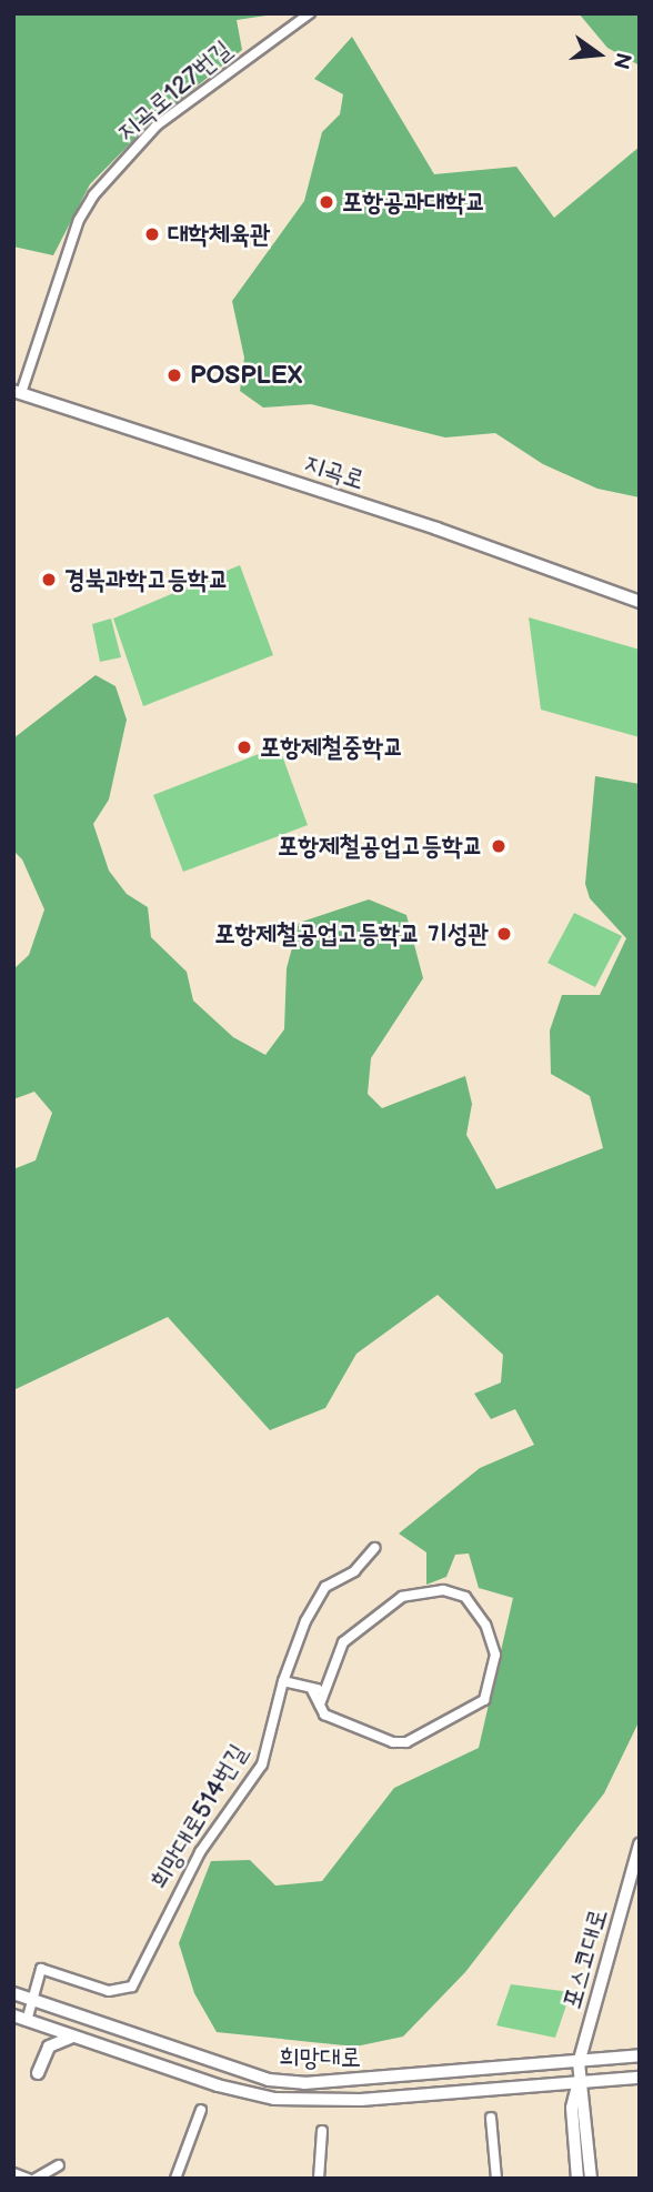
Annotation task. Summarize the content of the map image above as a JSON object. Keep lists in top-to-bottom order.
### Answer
{
  "streets": {
    "main road": ["지곡로", "포스코대로", "희망대로"],
    "street": ["지곡로127번길", "희망대로514번길"]
  },
  "crossings": [
    ["지곡로127번길", "지곡로"],
    ["희망대로514번길", "희망대로"],
    ["포스코대로", "희망대로"]
  ],
  "places": [
    "포항공과대학교",
    "대학체육관",
    "POSPLEX",
    "경북과학고등학교",
    "포항제철중학교",
    "포항제철공업고등학교",
    "포항제철공업고등학교 기성관"
  ],
  "north": "right"
}
